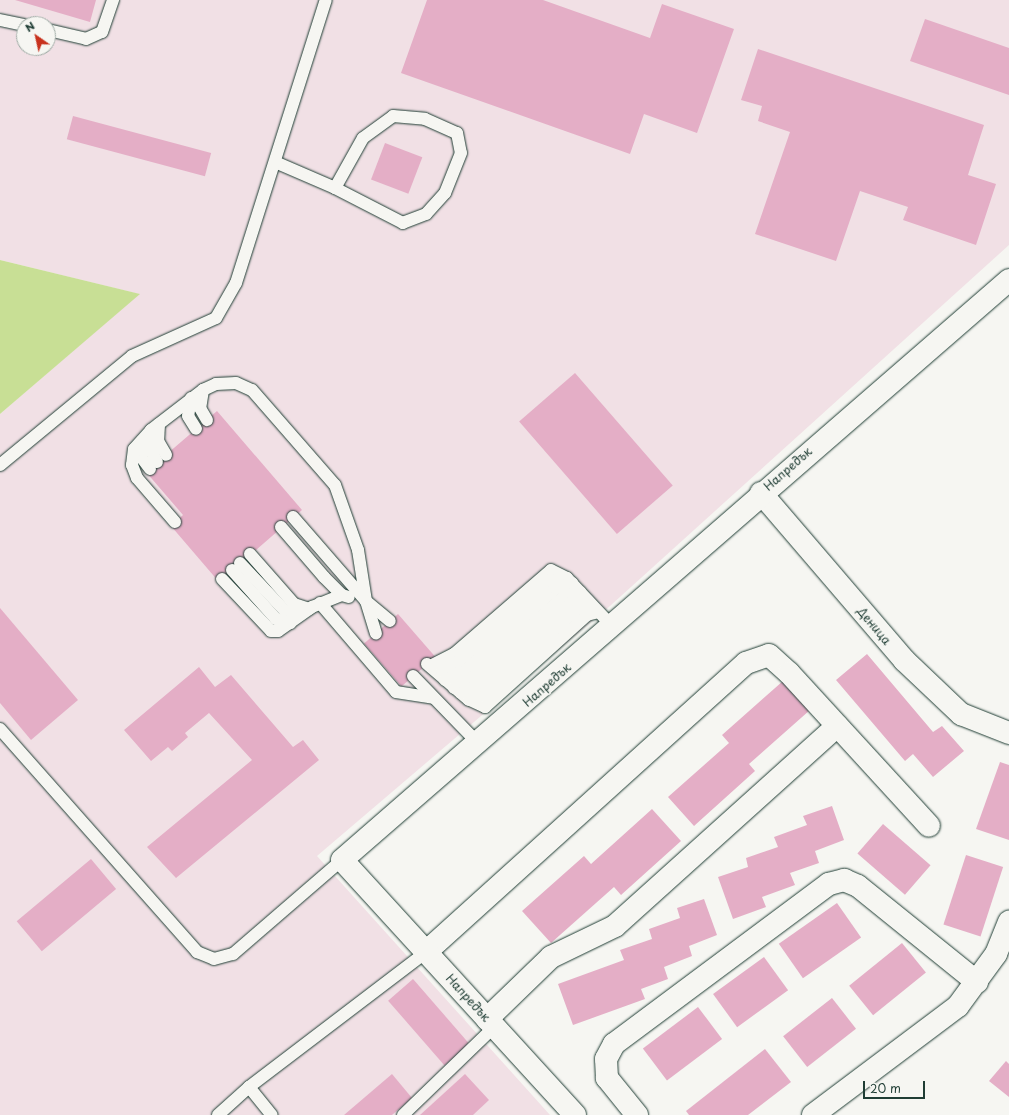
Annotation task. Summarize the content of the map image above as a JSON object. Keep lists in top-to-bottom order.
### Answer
{
  "streets": {
    "street": ["Напредък", "Деница"]
  },
  "crossings": [
    ["Напредък", "Деница"]
  ],
  "scale_bar": "20 m",
  "north": "top left"
}
